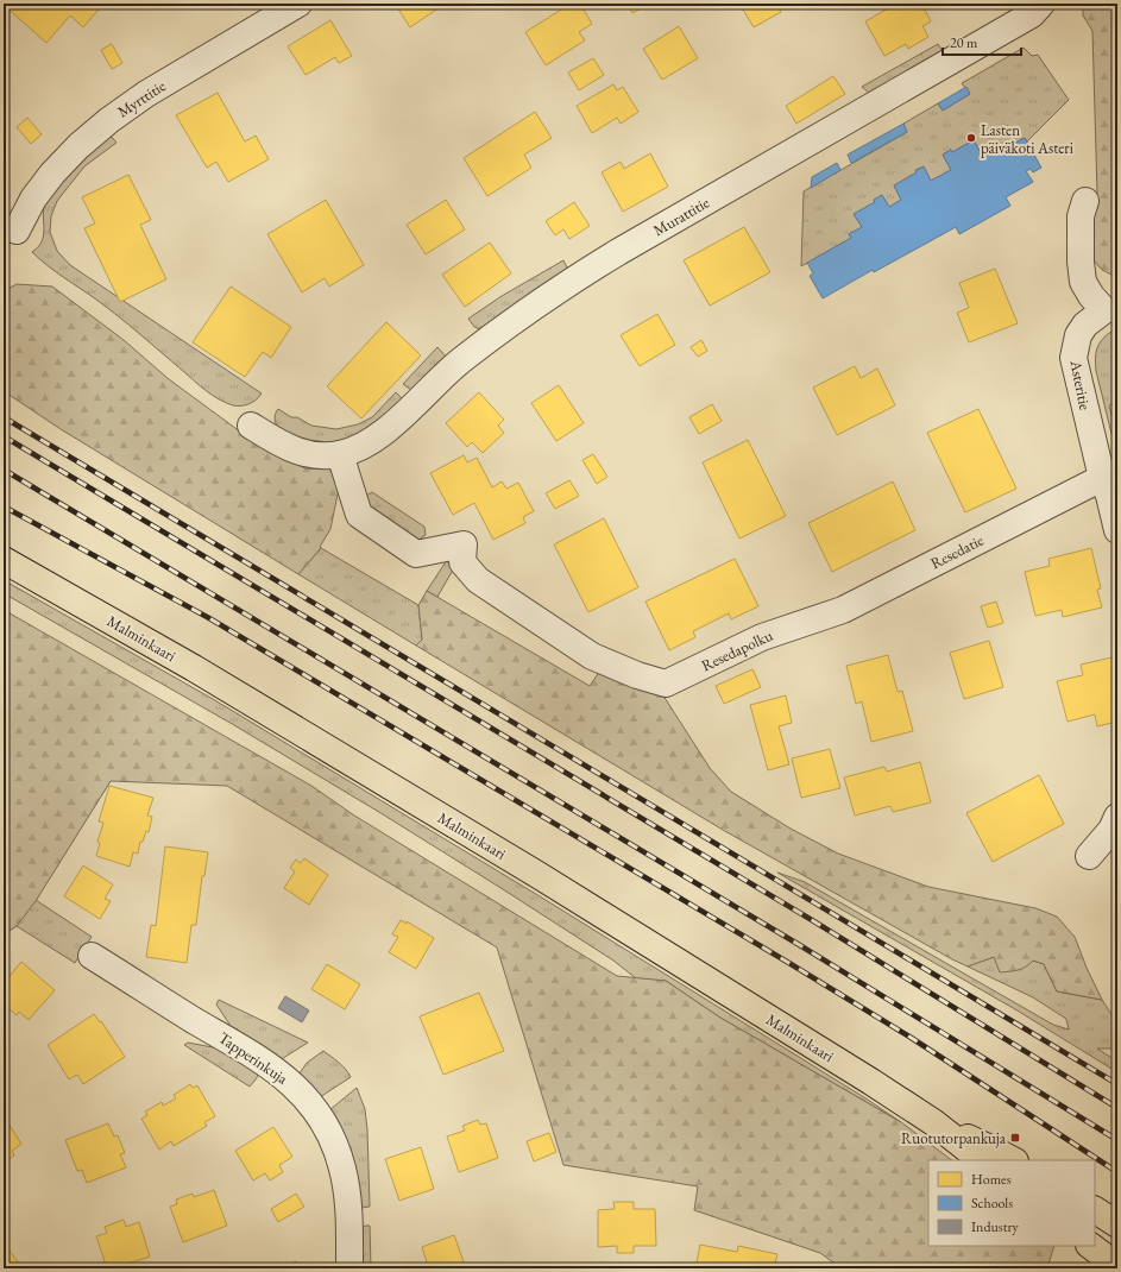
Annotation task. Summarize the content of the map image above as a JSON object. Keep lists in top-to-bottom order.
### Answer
{
  "streets": {
    "main road": ["Malminkaari"],
    "street": [
      "Myrttitie",
      "Murattitie",
      "Asteritie",
      "Resedatie",
      "Resedapolku",
      "Tapperinkuja"
    ]
  },
  "crossings": [
    ["Murattitie", "Resedapolku"],
    ["Asteritie", "Resedatie"],
    ["Resedatie", "Resedapolku"]
  ],
  "places": {
    "other": ["Lasten päiväkoti Asteri"],
    "transit": ["Ruotutorpankuja"]
  },
  "legend": ["Homes", "Schools", "Industry"],
  "scale_bar": "20 m"
}
